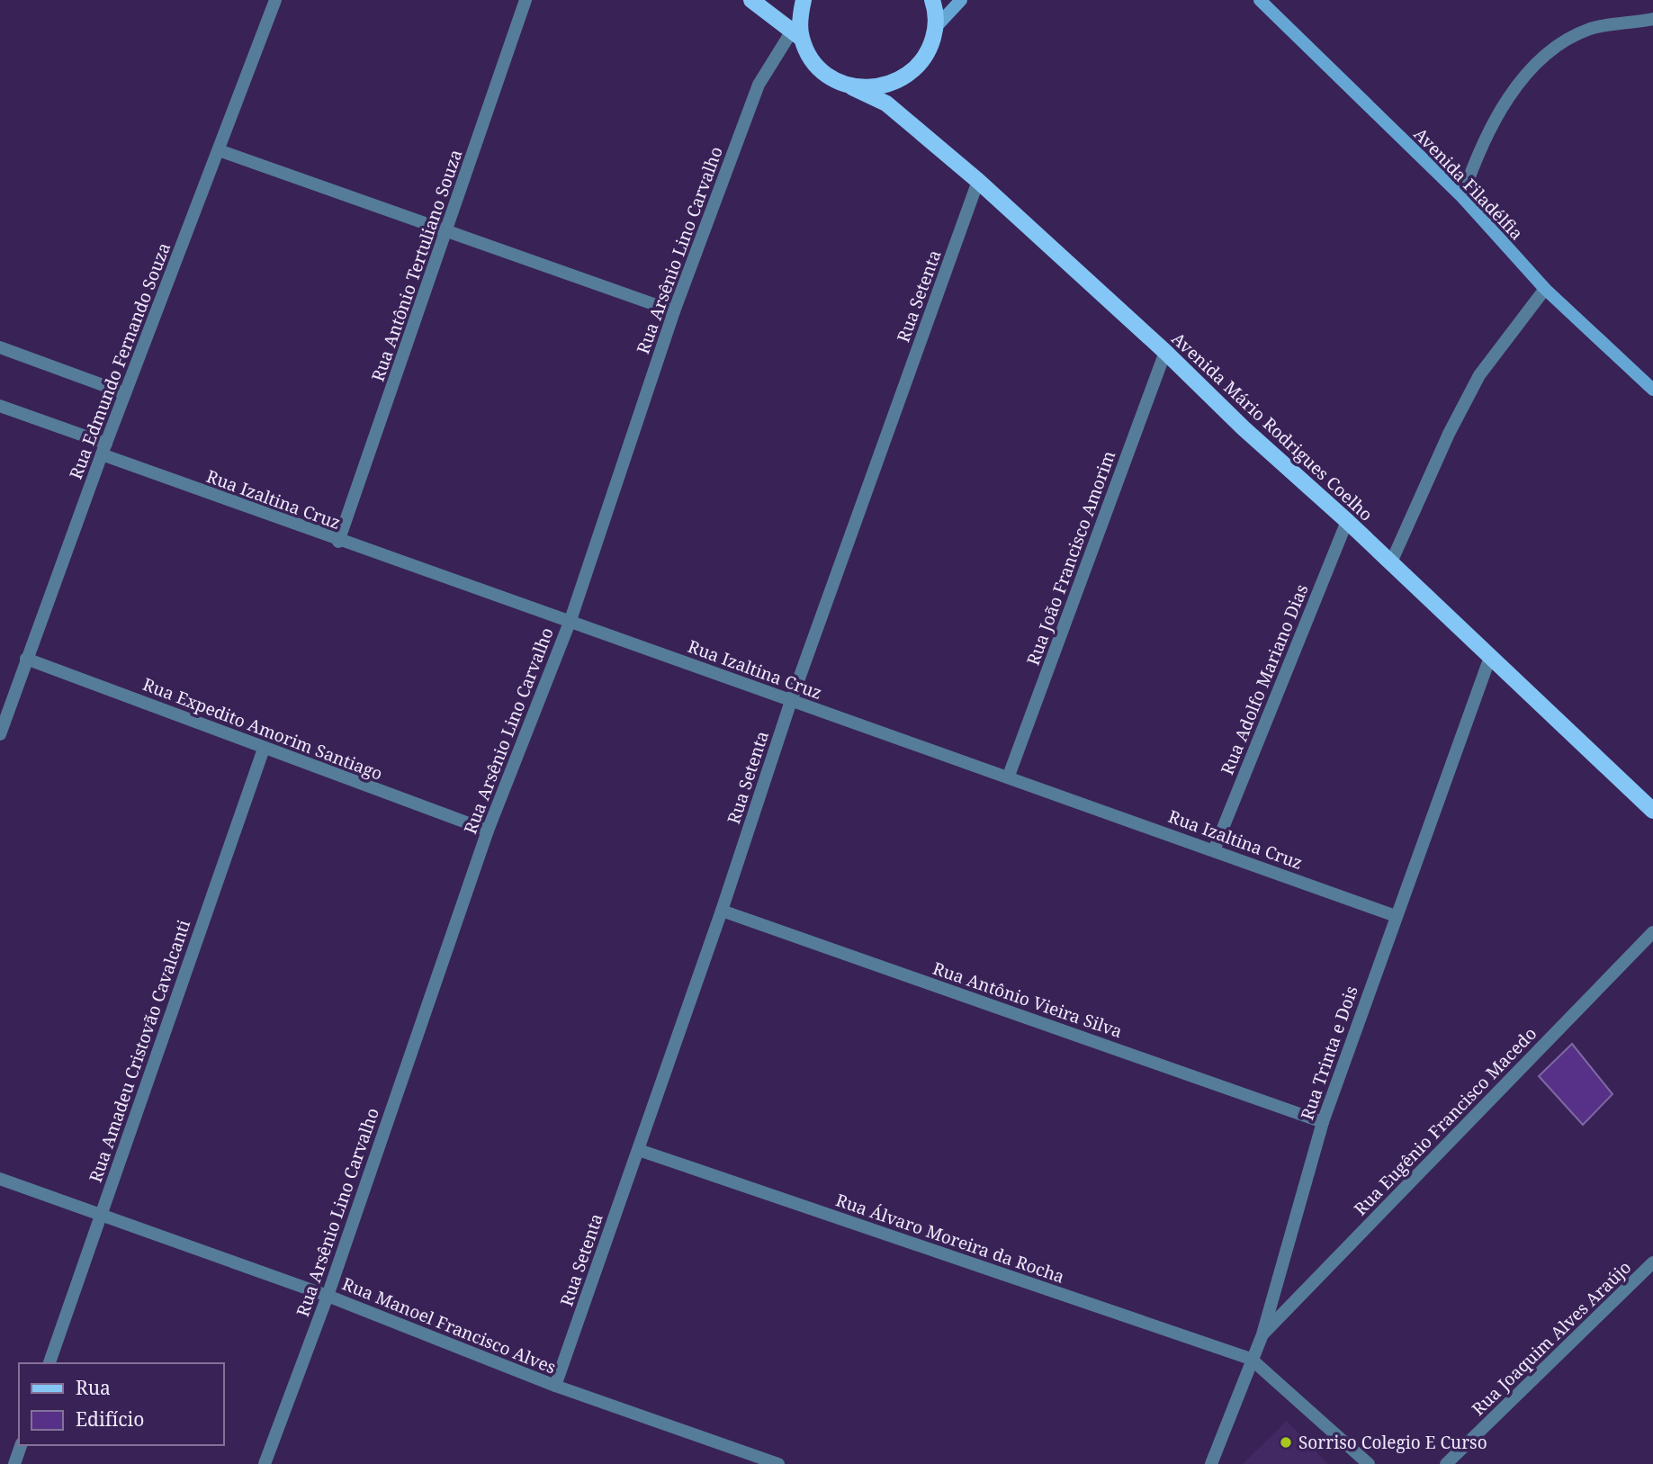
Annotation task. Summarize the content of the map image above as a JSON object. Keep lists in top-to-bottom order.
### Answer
{
  "streets": {
    "main road": ["Avenida Mário Rodrigues Coelho"],
    "street": [
      "Avenida Filadélfia",
      "Rua Arsênio Lino Carvalho",
      "Rua Antônio Tertuliano Souza",
      "Rua Setenta",
      "Rua Edmundo Fernando Souza",
      "Rua Izaltina Cruz",
      "Rua João Francisco Amorim",
      "Rua Adolfo Mariano Dias",
      "Rua Expedito Amorim Santiago",
      "Rua Antônio Vieira Silva",
      "Rua Amadeu Cristovão Cavalcanti",
      "Rua Trinta e Dois",
      "Rua Eugênio Francisco Macedo",
      "Rua Álvaro Moreira da Rocha",
      "Rua Manoel Francisco Alves",
      "Rua Joaquim Alves Araújo"
    ]
  },
  "crossings": [
    ["Rua Arsênio Lino Carvalho", "Avenida Mário Rodrigues Coelho"],
    ["Rua Arsênio Lino Carvalho", "Rua Izaltina Cruz"],
    ["Rua Arsênio Lino Carvalho", "Rua Expedito Amorim Santiago"],
    ["Rua Arsênio Lino Carvalho", "Rua Manoel Francisco Alves"],
    ["Rua Antônio Tertuliano Souza", "Rua Izaltina Cruz"],
    ["Rua Setenta", "Avenida Mário Rodrigues Coelho"],
    ["Rua Setenta", "Rua Izaltina Cruz"],
    ["Rua Setenta", "Rua Antônio Vieira Silva"],
    ["Rua Setenta", "Rua Álvaro Moreira da Rocha"],
    ["Rua Setenta", "Rua Manoel Francisco Alves"],
    ["Rua Edmundo Fernando Souza", "Rua Izaltina Cruz"],
    ["Rua Edmundo Fernando Souza", "Rua Expedito Amorim Santiago"],
    ["Avenida Mário Rodrigues Coelho", "Rua João Francisco Amorim"],
    ["Avenida Mário Rodrigues Coelho", "Rua Adolfo Mariano Dias"],
    ["Avenida Mário Rodrigues Coelho", "Rua Trinta e Dois"],
    ["Rua Izaltina Cruz", "Rua João Francisco Amorim"],
    ["Rua Izaltina Cruz", "Rua Adolfo Mariano Dias"],
    ["Rua Izaltina Cruz", "Rua Trinta e Dois"],
    ["Rua Expedito Amorim Santiago", "Rua Amadeu Cristovão Cavalcanti"],
    ["Rua Antônio Vieira Silva", "Rua Trinta e Dois"],
    ["Rua Amadeu Cristovão Cavalcanti", "Rua Manoel Francisco Alves"],
    ["Rua Trinta e Dois", "Rua Eugênio Francisco Macedo"],
    ["Rua Trinta e Dois", "Rua Álvaro Moreira da Rocha"]
  ],
  "places": ["Sorriso Colegio E Curso"],
  "legend": ["Rua", "Edifício"]
}
